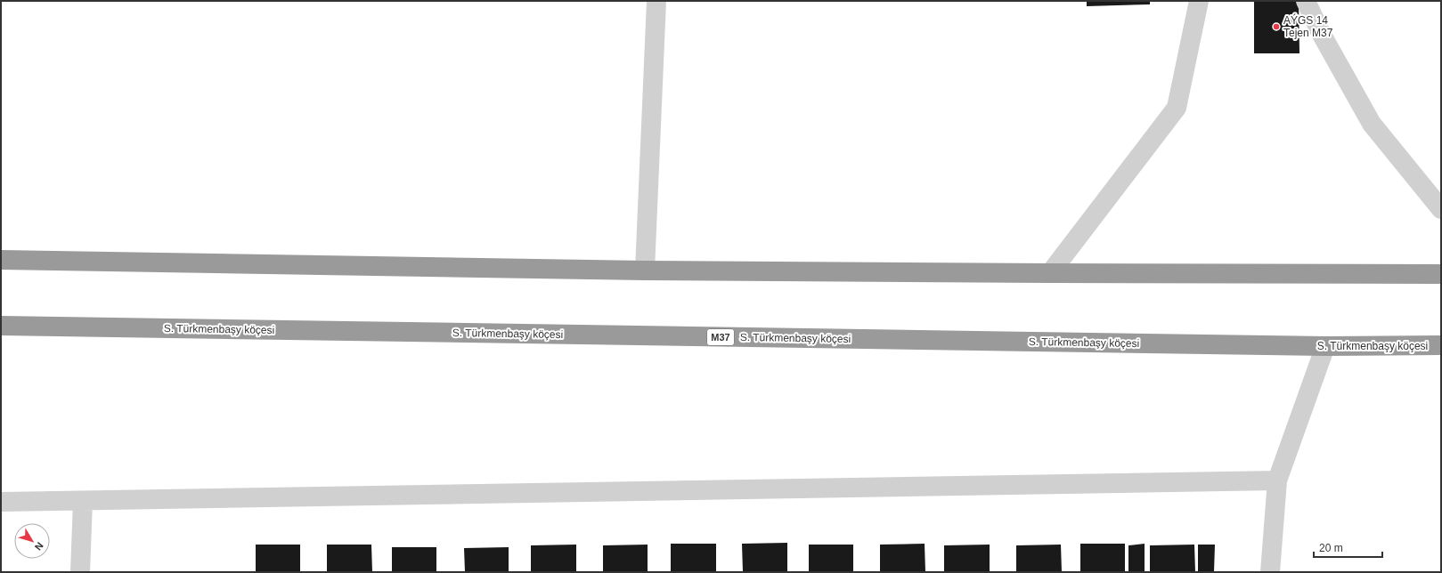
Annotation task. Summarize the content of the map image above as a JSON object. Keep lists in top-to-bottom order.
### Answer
{
  "streets": {
    "highway": ["S. Türkmenbaşy köçesi", "M37"]
  },
  "places": ["AÝGS 14 Tejen M37"],
  "scale_bar": "20 m",
  "north": "bottom right"
}
